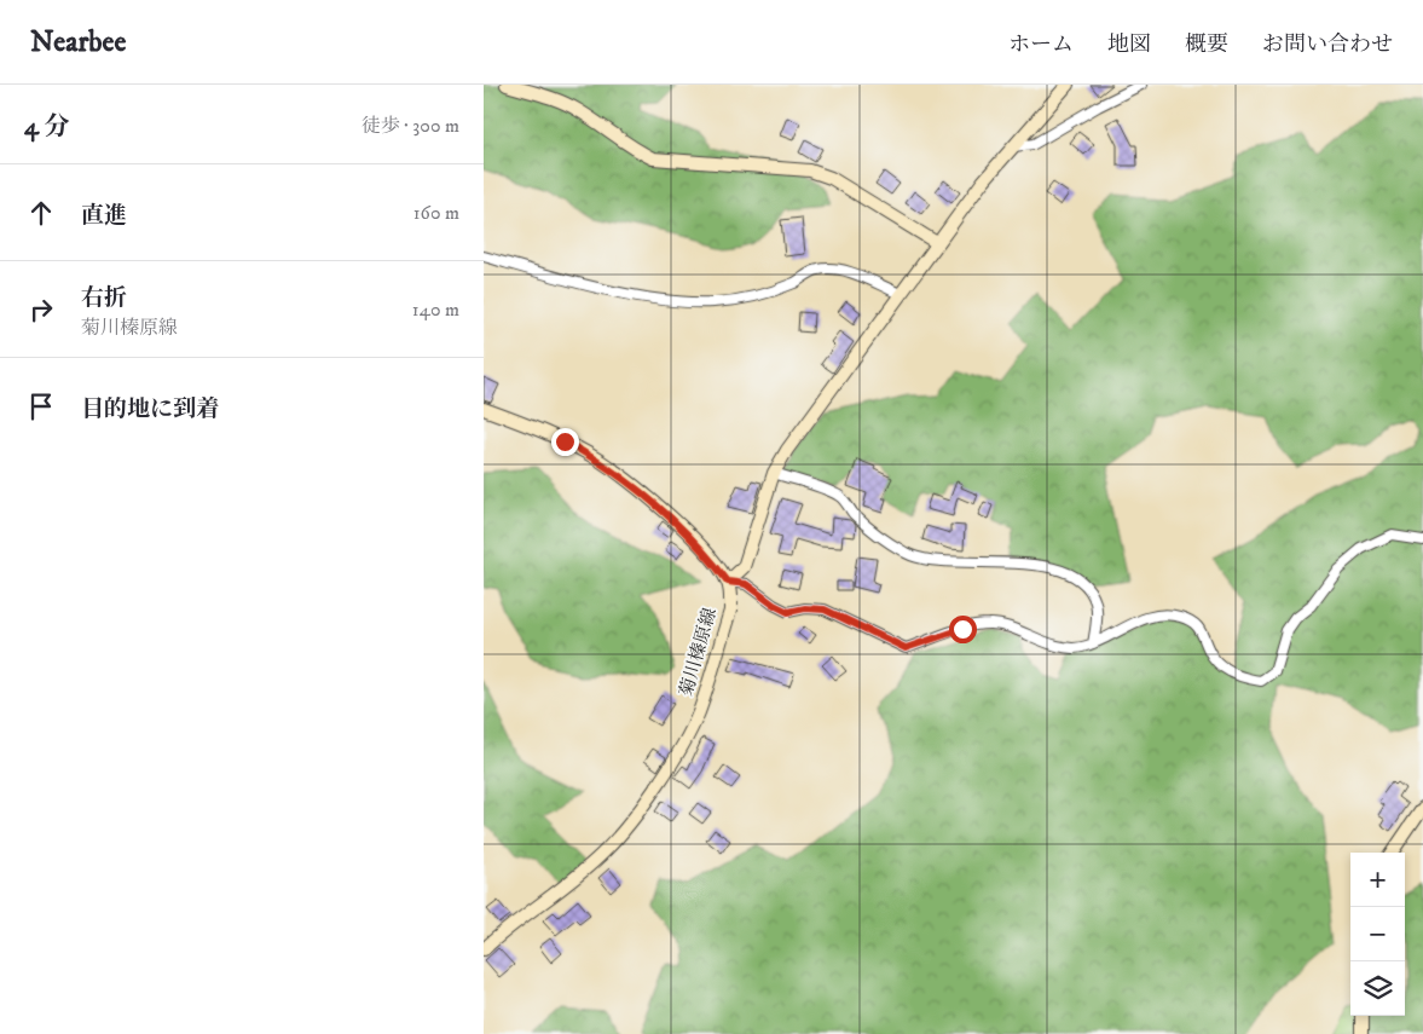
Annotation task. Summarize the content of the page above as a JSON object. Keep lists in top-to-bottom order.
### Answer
{
  "streets": {
    "street": ["菊川榛原線"]
  },
  "page": {
    "header": "Nearbee",
    "nav": [
      "ホーム",
      "地図",
      "概要",
      "お問い合わせ"
    ],
    "heading": ["4 分", "徒歩 · 300 m"],
    "list": [
      ["直進", "160 m"],
      ["右折", "菊川榛原線", "140 m"],
      "目的地に到着"
    ],
    "map_buttons": ["+", "−"]
  }
}
